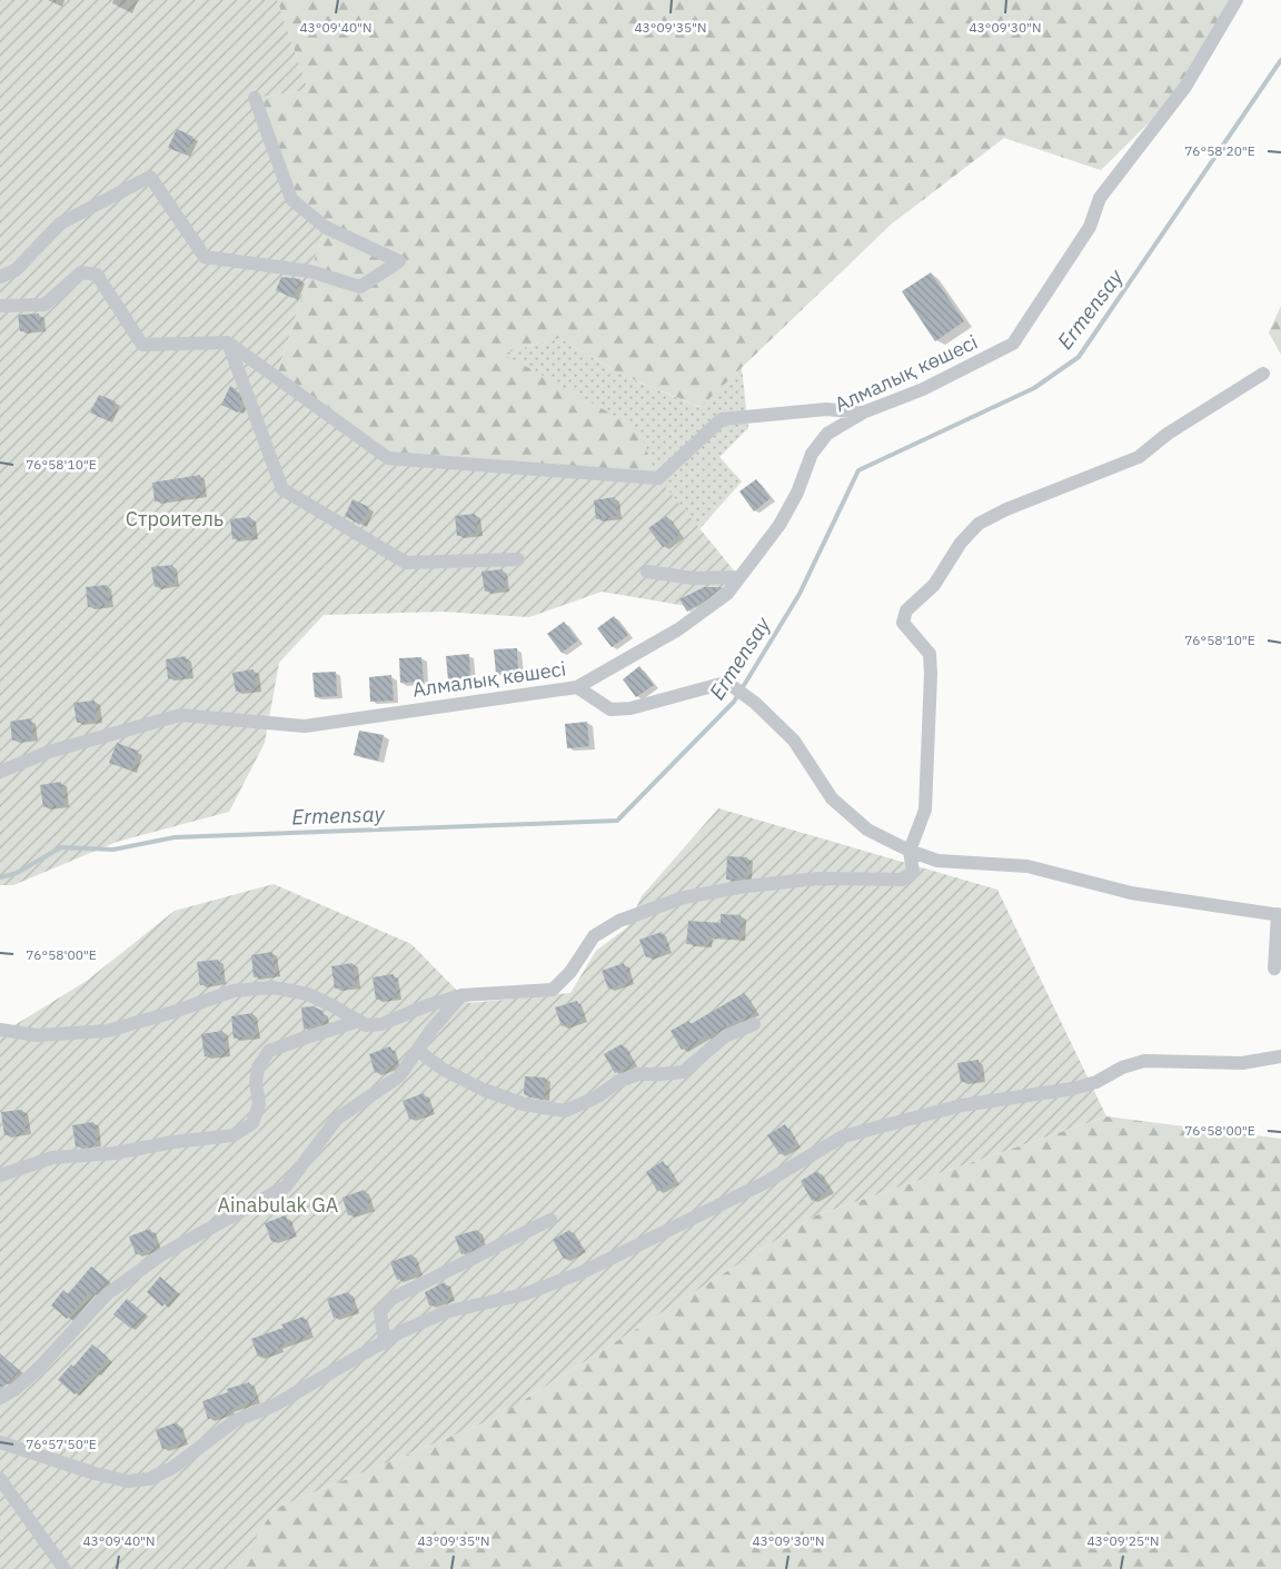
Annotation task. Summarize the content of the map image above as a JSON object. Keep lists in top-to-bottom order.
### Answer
{
  "streets": {
    "street": ["Алмалық көшесі"]
  },
  "water": ["Ermensay"],
  "parks": ["Строитель", "Ainabulak GA"],
  "coordinates": [
    "43°09'40\"N",
    "43°09'35\"N",
    "43°09'30\"N",
    "76°58'20\"E",
    "76°58'10\"E",
    "76°58'00\"E",
    "76°57'50\"E",
    "43°09'25\"N"
  ]
}
